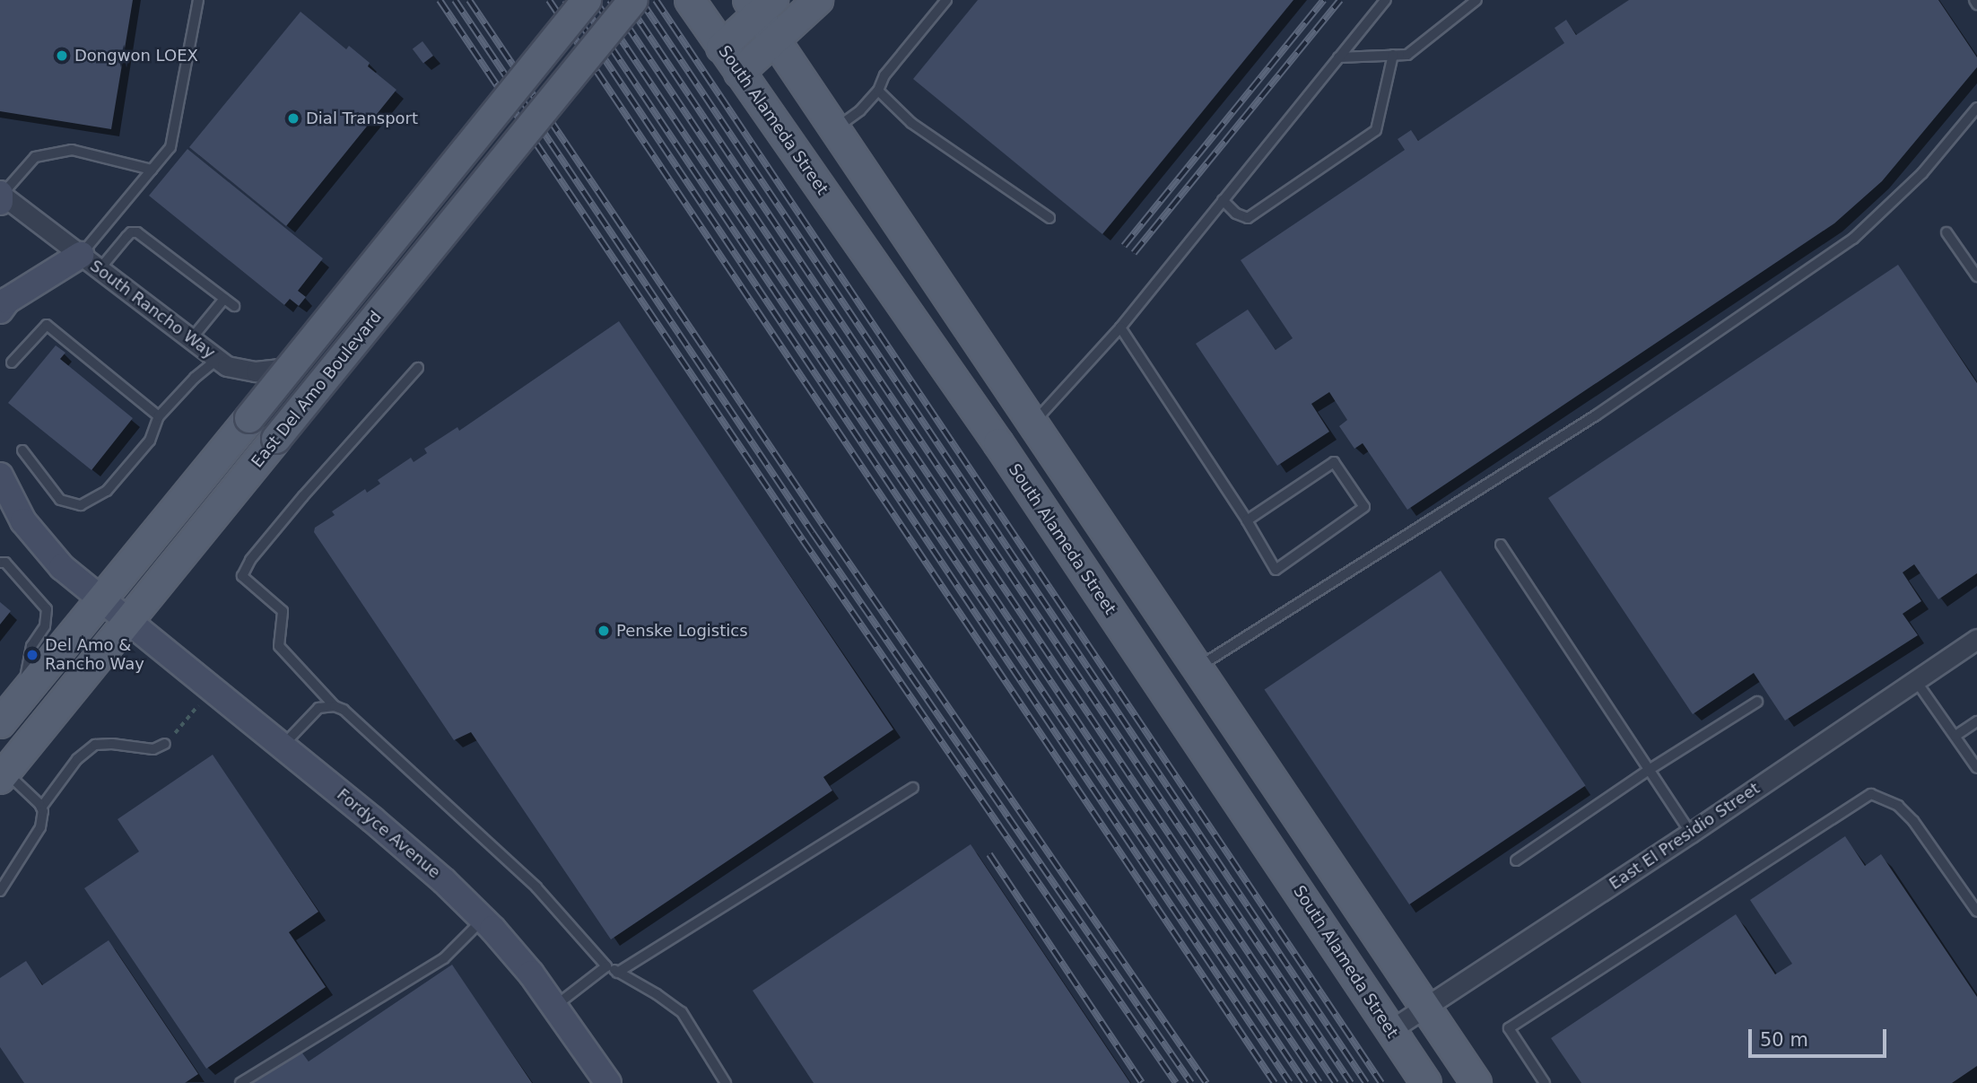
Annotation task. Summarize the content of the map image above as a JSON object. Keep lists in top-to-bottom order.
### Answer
{
  "streets": {
    "main road": ["South Alameda Street", "East Del Amo Boulevard"],
    "street": ["South Rancho Way", "Fordyce Avenue", "East El Presidio Street"]
  },
  "crossings": [
    ["South Alameda Street", "East El Presidio Street"],
    ["East Del Amo Boulevard", "Fordyce Avenue"]
  ],
  "places": [
    "Dongwon LOEX",
    "Dial Transport",
    "Penske Logistics",
    "Del Amo & Rancho Way"
  ],
  "scale_bar": "50 m"
}
